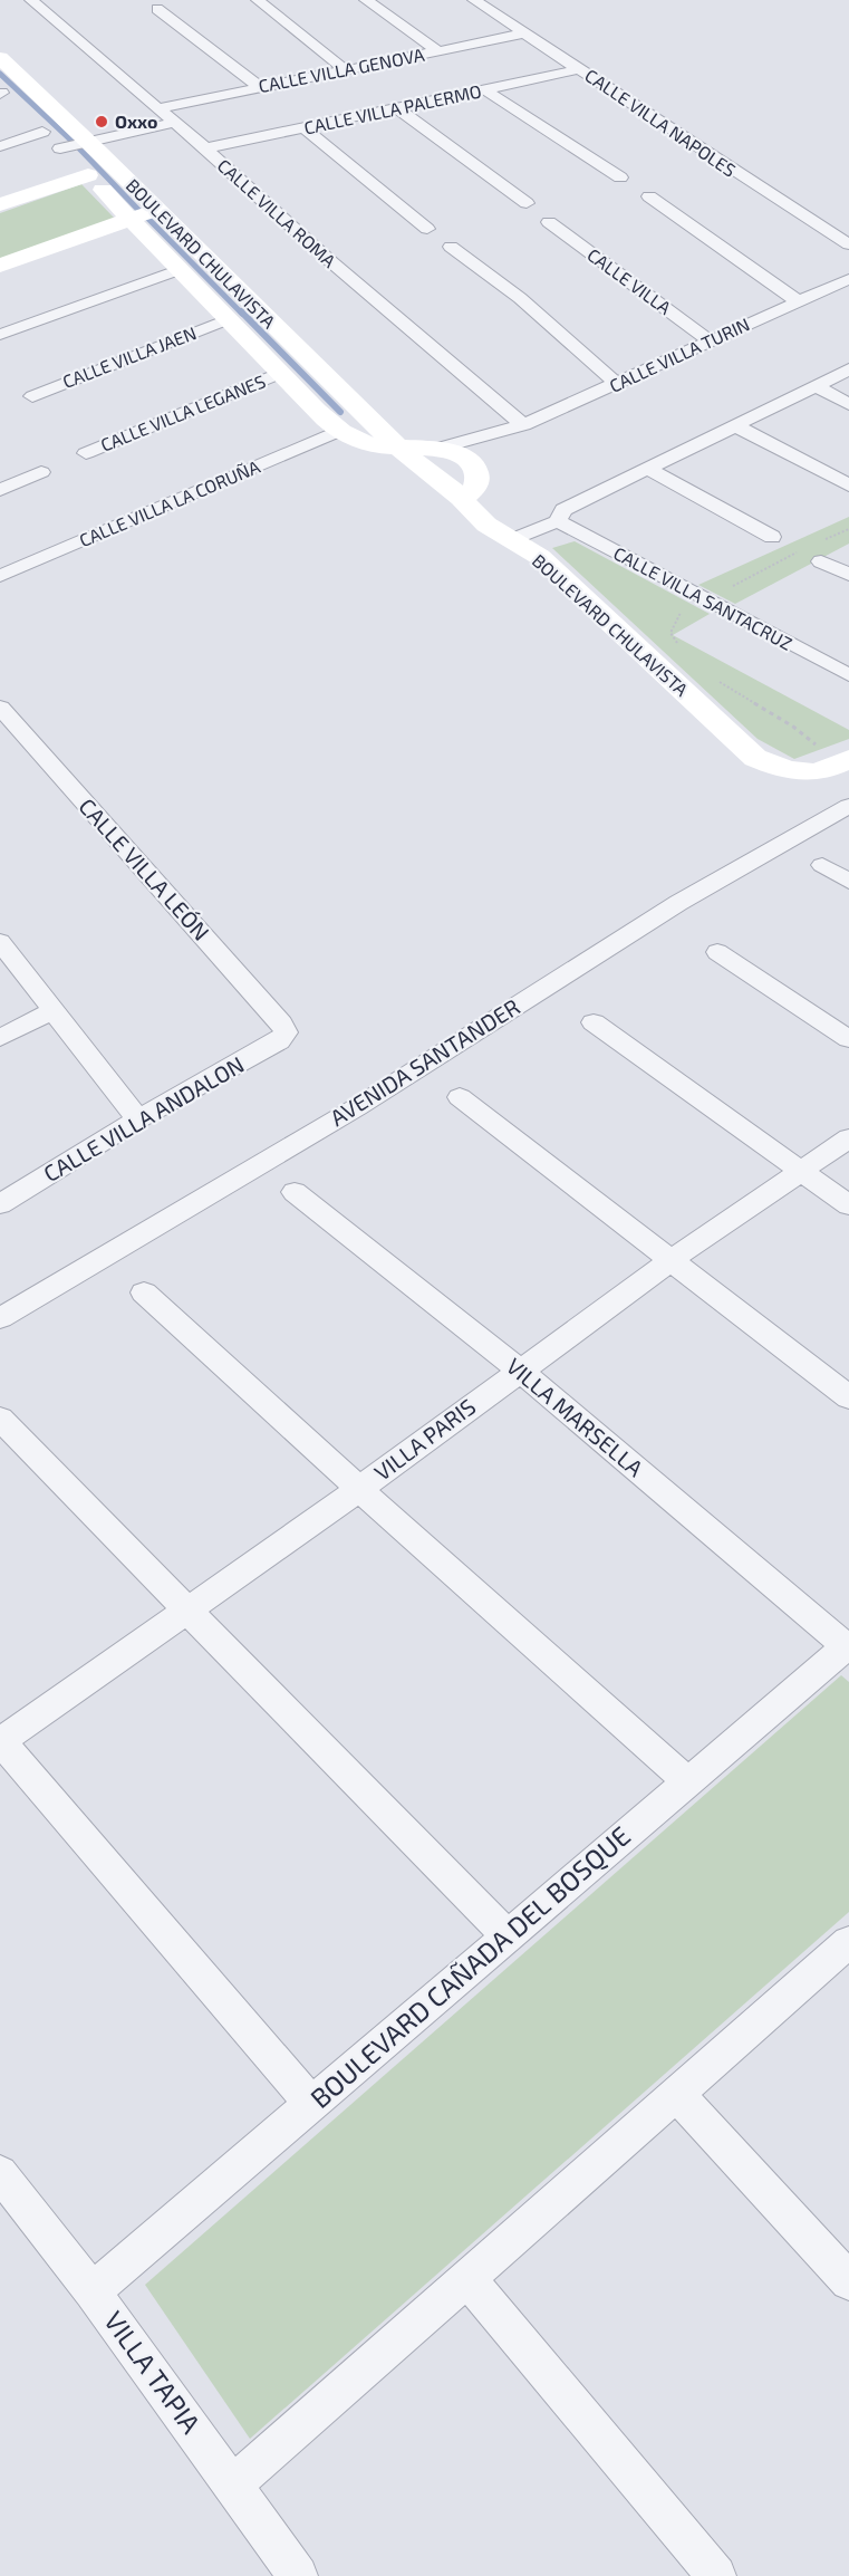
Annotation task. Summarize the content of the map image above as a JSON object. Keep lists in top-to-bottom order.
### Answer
{
  "streets": {
    "street": [
      "CALLE VILLA GENOVA",
      "CALLE VILLA PALERMO",
      "CALLE VILLA NAPOLES",
      "CALLE VILLA ROMA",
      "BOULEVARD CHULAVISTA",
      "CALLE VILLA",
      "CALLE VILLA TURIN",
      "CALLE VILLA JAEN",
      "CALLE VILLA LEGANES",
      "CALLE VILLA LA CORUÑA",
      "CALLE VILLA SANTACRUZ",
      "CALLE VILLA LEÓN",
      "AVENIDA SANTANDER",
      "CALLE VILLA ANDALON",
      "VILLA MARSELLA",
      "VILLA PARIS",
      "BOULEVARD CAÑADA DEL BOSQUE",
      "VILLA TAPIA"
    ]
  },
  "crossings": [
    ["CALLE VILLA GENOVA", "CALLE VILLA NAPOLES"],
    ["CALLE VILLA GENOVA", "CALLE VILLA ROMA"],
    ["CALLE VILLA PALERMO", "CALLE VILLA NAPOLES"],
    ["CALLE VILLA PALERMO", "CALLE VILLA ROMA"],
    ["CALLE VILLA ROMA", "CALLE VILLA TURIN"],
    ["BOULEVARD CHULAVISTA", "CALLE VILLA TURIN"],
    ["BOULEVARD CHULAVISTA", "CALLE VILLA JAEN"],
    ["BOULEVARD CHULAVISTA", "CALLE VILLA LEGANES"],
    ["BOULEVARD CHULAVISTA", "CALLE VILLA LA CORUÑA"],
    ["CALLE VILLA", "CALLE VILLA TURIN"],
    ["CALLE VILLA LEÓN", "CALLE VILLA ANDALON"],
    ["VILLA MARSELLA", "VILLA PARIS"],
    ["VILLA MARSELLA", "BOULEVARD CAÑADA DEL BOSQUE"],
    ["BOULEVARD CAÑADA DEL BOSQUE", "VILLA TAPIA"]
  ],
  "places": ["Oxxo"]
}
